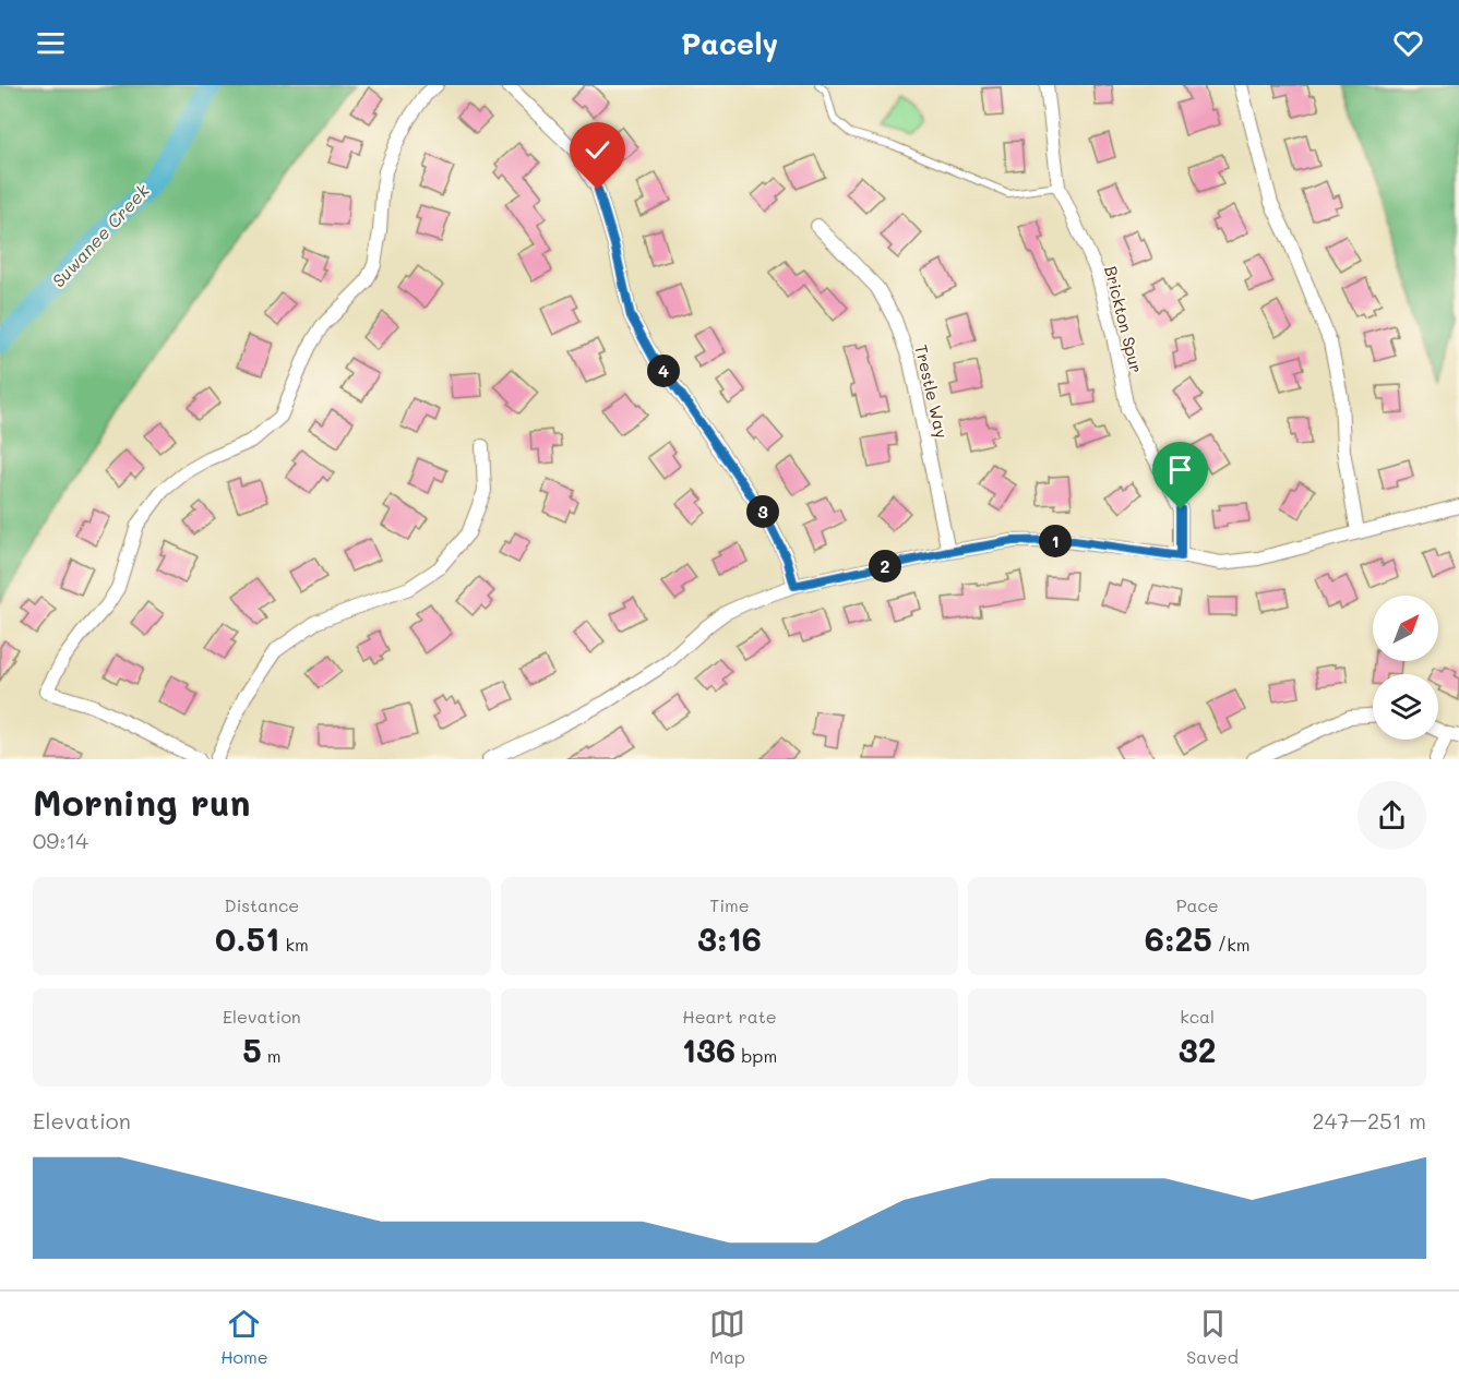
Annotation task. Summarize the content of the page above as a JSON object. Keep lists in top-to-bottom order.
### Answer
{
  "streets": {
    "street": ["Brickton Spur", "Trestle Way"]
  },
  "water": ["Suwanee Creek"],
  "north": "top right",
  "page": {
    "header": "Pacely",
    "pins": [
      "4",
      "3",
      "1",
      "2"
    ],
    "heading": ["Morning run", "09:14"],
    "stats": [
      ["Distance", "0.51 km"],
      ["Time", "3:16"],
      ["Pace", "6:25 /km"],
      ["Elevation", "5 m"],
      ["Heart rate", "136 bpm"],
      ["kcal", "32"]
    ],
    "chart": ["Elevation", "247–251 m"],
    "tabs": ["Home", "Map", "Saved"]
  }
}
